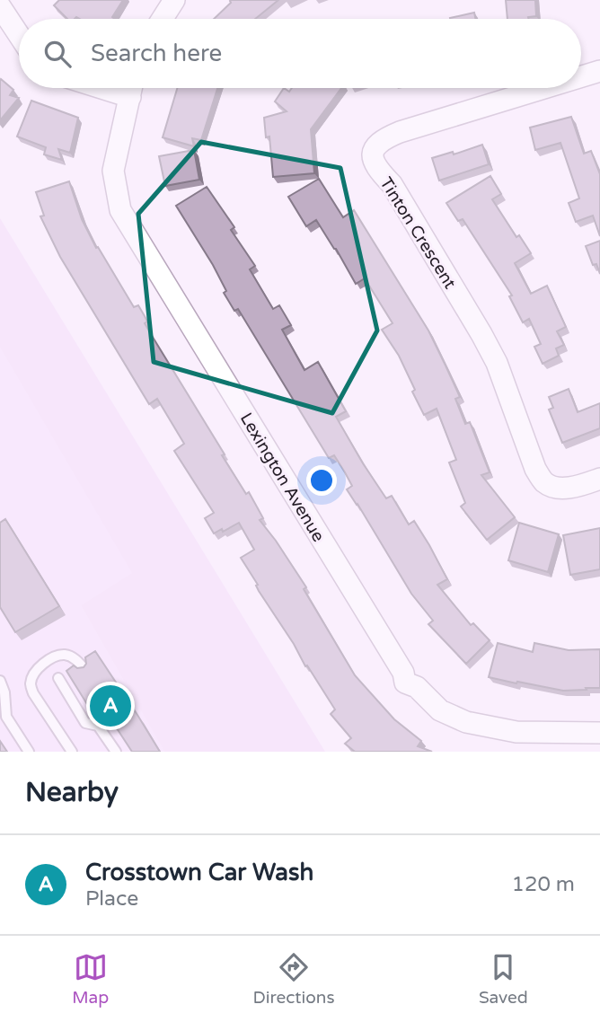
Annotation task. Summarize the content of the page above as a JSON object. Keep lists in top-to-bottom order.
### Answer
{
  "streets": {
    "street": ["Tinton Crescent", "Lexington Avenue"]
  },
  "page": {
    "search": "Search here",
    "pins": "A",
    "heading": "Nearby",
    "list": [
      {
        "mark": "A",
        "name": "Crosstown Car Wash",
        "note": "Place",
        "value": "120 m"
      }
    ],
    "nav": ["Map", "Directions", "Saved"]
  }
}
